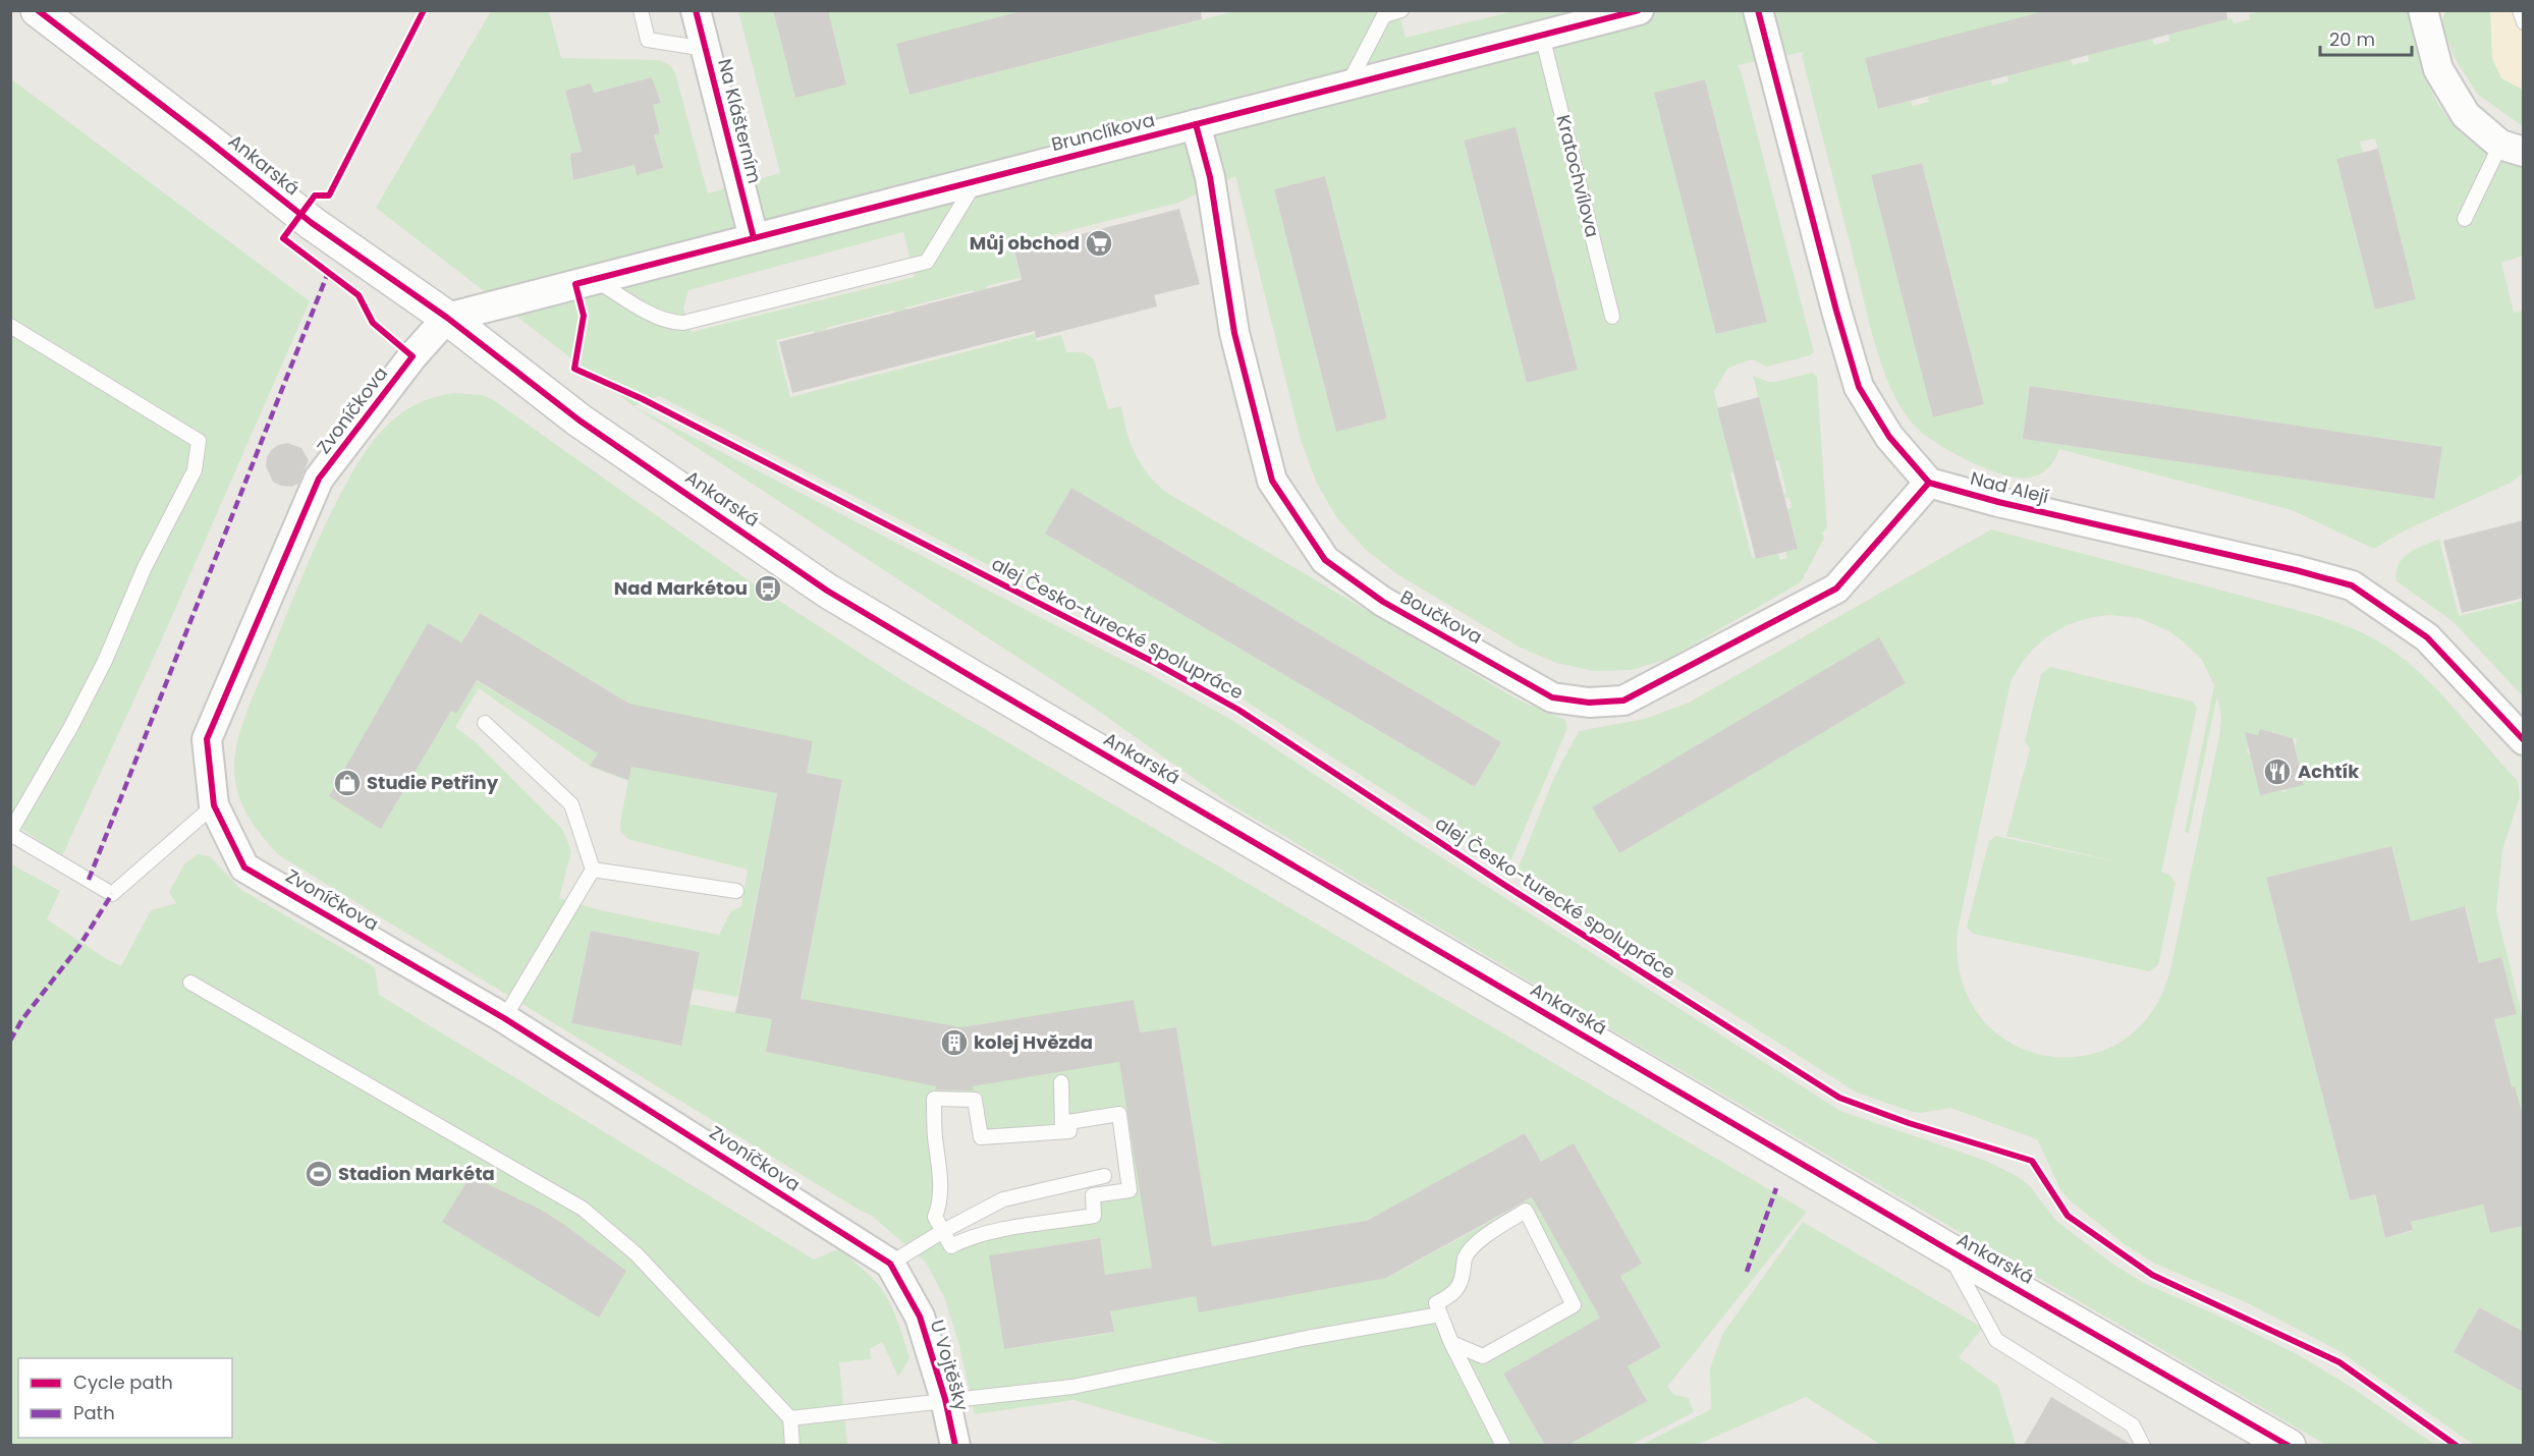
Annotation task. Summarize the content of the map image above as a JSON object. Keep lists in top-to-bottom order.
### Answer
{
  "streets": {
    "street": [
      "Na Klášterním",
      "Brunclíkova",
      "Ankarská",
      "Zvoníčkova",
      "Nad Alejí",
      "Boučkova",
      "U Vojtěšky"
    ],
    "lane": ["Kratochvílova"],
    "cycle path": ["alej Česko-turecké spolupráce"]
  },
  "crossings": [
    ["Na Klášterním", "Brunclíkova"],
    ["Brunclíkova", "Ankarská"],
    ["Brunclíkova", "Kratochvílova"],
    ["Brunclíkova", "Zvoníčkova"],
    ["Brunclíkova", "Boučkova"],
    ["Ankarská", "Zvoníčkova"],
    ["Zvoníčkova", "U Vojtěšky"],
    ["Nad Alejí", "Boučkova"]
  ],
  "places": {
    "supermarket": ["Můj obchod"],
    "bus stop": ["Nad Markétou"],
    "restaurant": ["Achtík"],
    "shop": ["Studie Petřiny"],
    "building": ["kolej Hvězda"],
    "sports": ["Stadion Markéta"]
  },
  "legend": ["Cycle path", "Path"],
  "scale_bar": "20 m"
}
